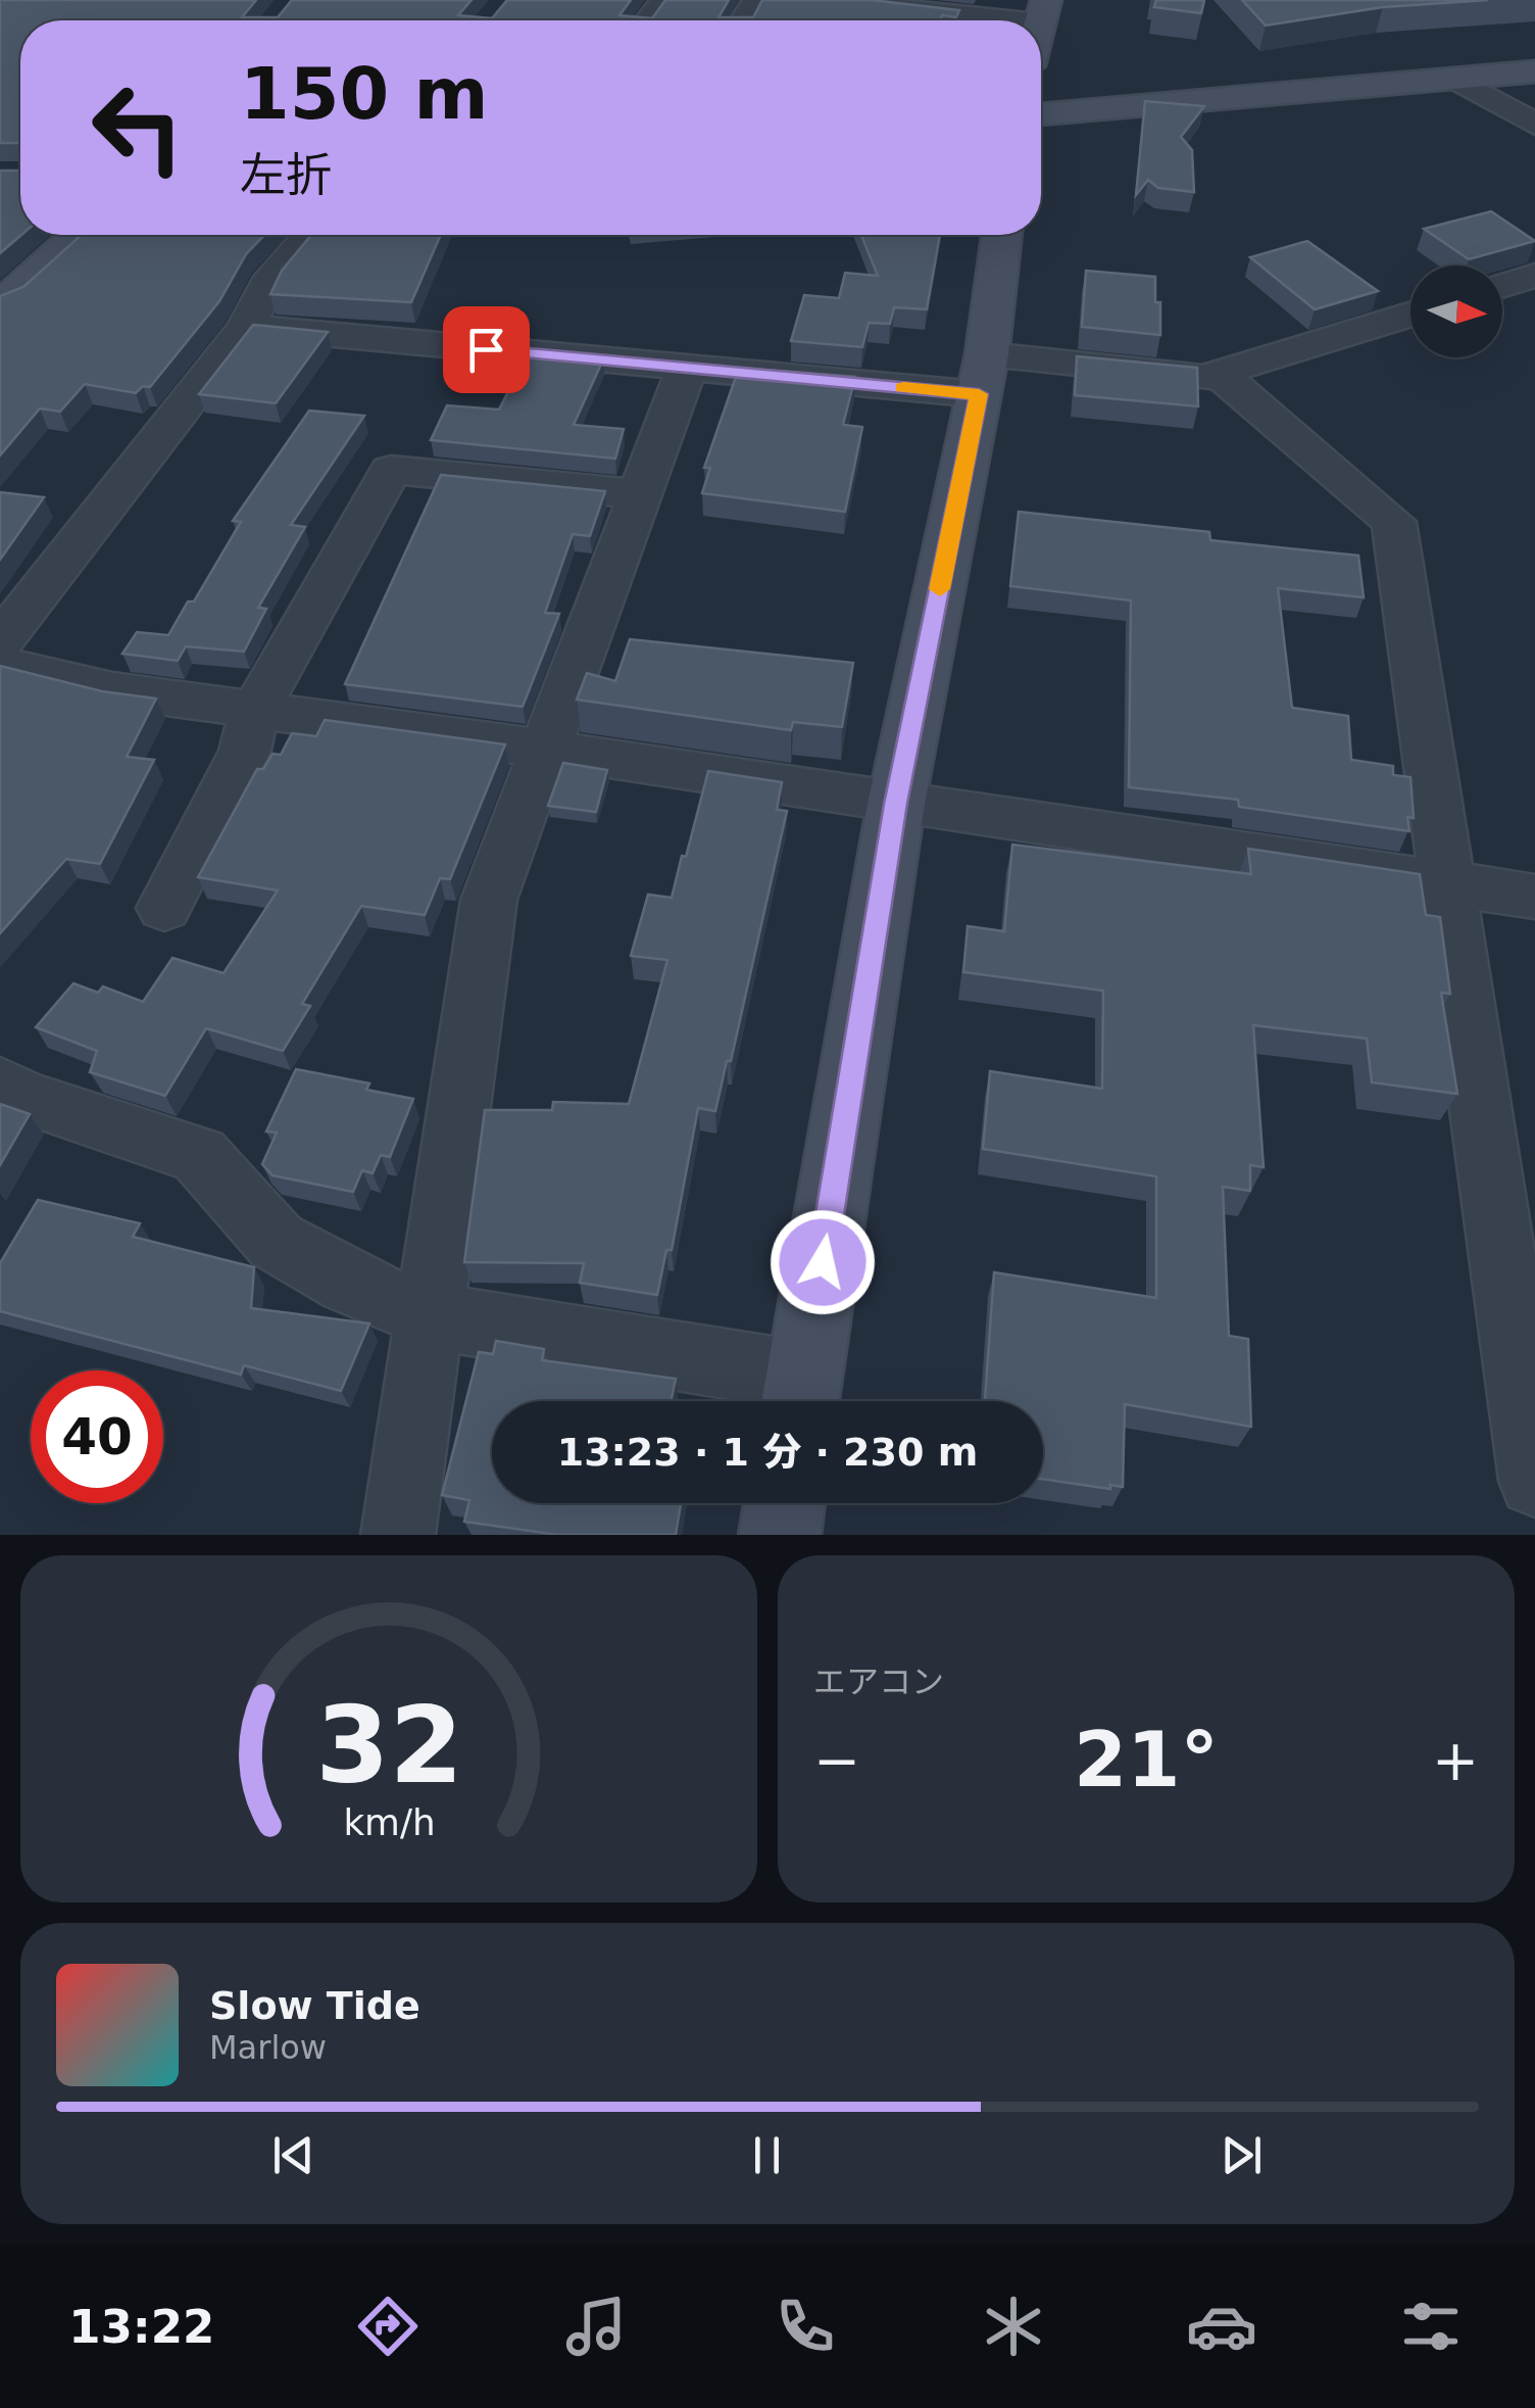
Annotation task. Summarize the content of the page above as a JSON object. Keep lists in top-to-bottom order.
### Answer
{
  "north": "right",
  "page": {
    "turn": ["150 m", "左折"],
    "limit": "40",
    "trip": "13:23 · 1 分 · 230 m",
    "tile": "エアコン",
    "heat": ["−", "21°", "+"],
    "song": ["Slow Tide", "Marlow"],
    "tabs": "13:22",
    "gauge": ["32", "km/h"]
  }
}
